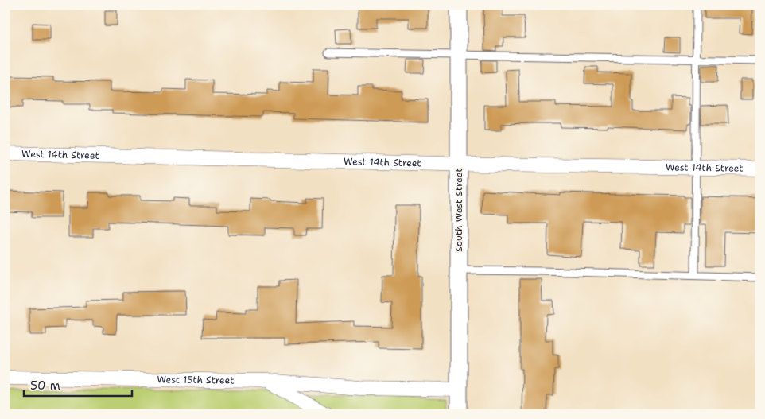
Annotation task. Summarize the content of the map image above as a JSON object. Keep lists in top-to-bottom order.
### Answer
{
  "streets": {
    "street": ["West 14th Street", "South West Street", "West 15th Street"]
  },
  "crossings": [
    ["West 14th Street", "South West Street"],
    ["South West Street", "West 15th Street"]
  ],
  "scale_bar": "50 m"
}
